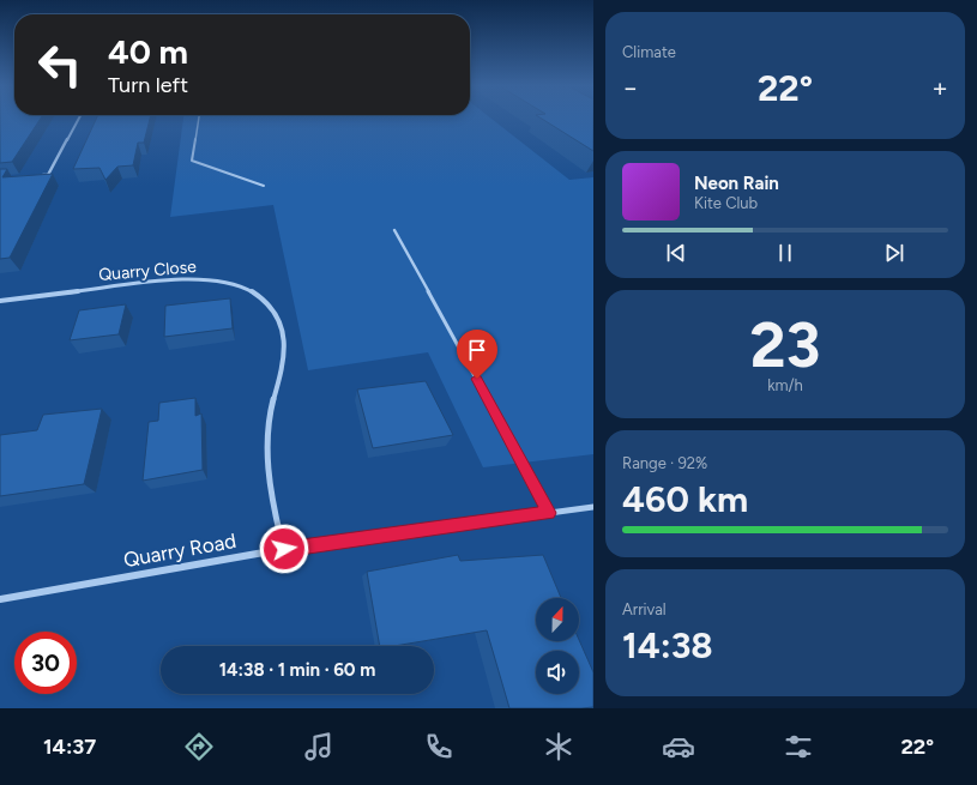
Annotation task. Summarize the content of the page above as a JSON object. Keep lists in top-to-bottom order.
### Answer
{
  "streets": {
    "street": ["Quarry Close", "Quarry Road"]
  },
  "crossings": [
    ["Quarry Close", "Quarry Road"]
  ],
  "north": "top",
  "page": {
    "tile": [
      "Climate",
      ["23", "km/h"],
      ["Range · 92%", "460 km"],
      ["Arrival", "14:38"]
    ],
    "turn": ["40 m", "Turn left"],
    "heat": ["−", "22°", "+"],
    "song": ["Neon Rain", "Kite Club"],
    "limit": "30",
    "trip": "14:38 · 1 min · 60 m",
    "tabs": ["14:37", "22°"]
  }
}
